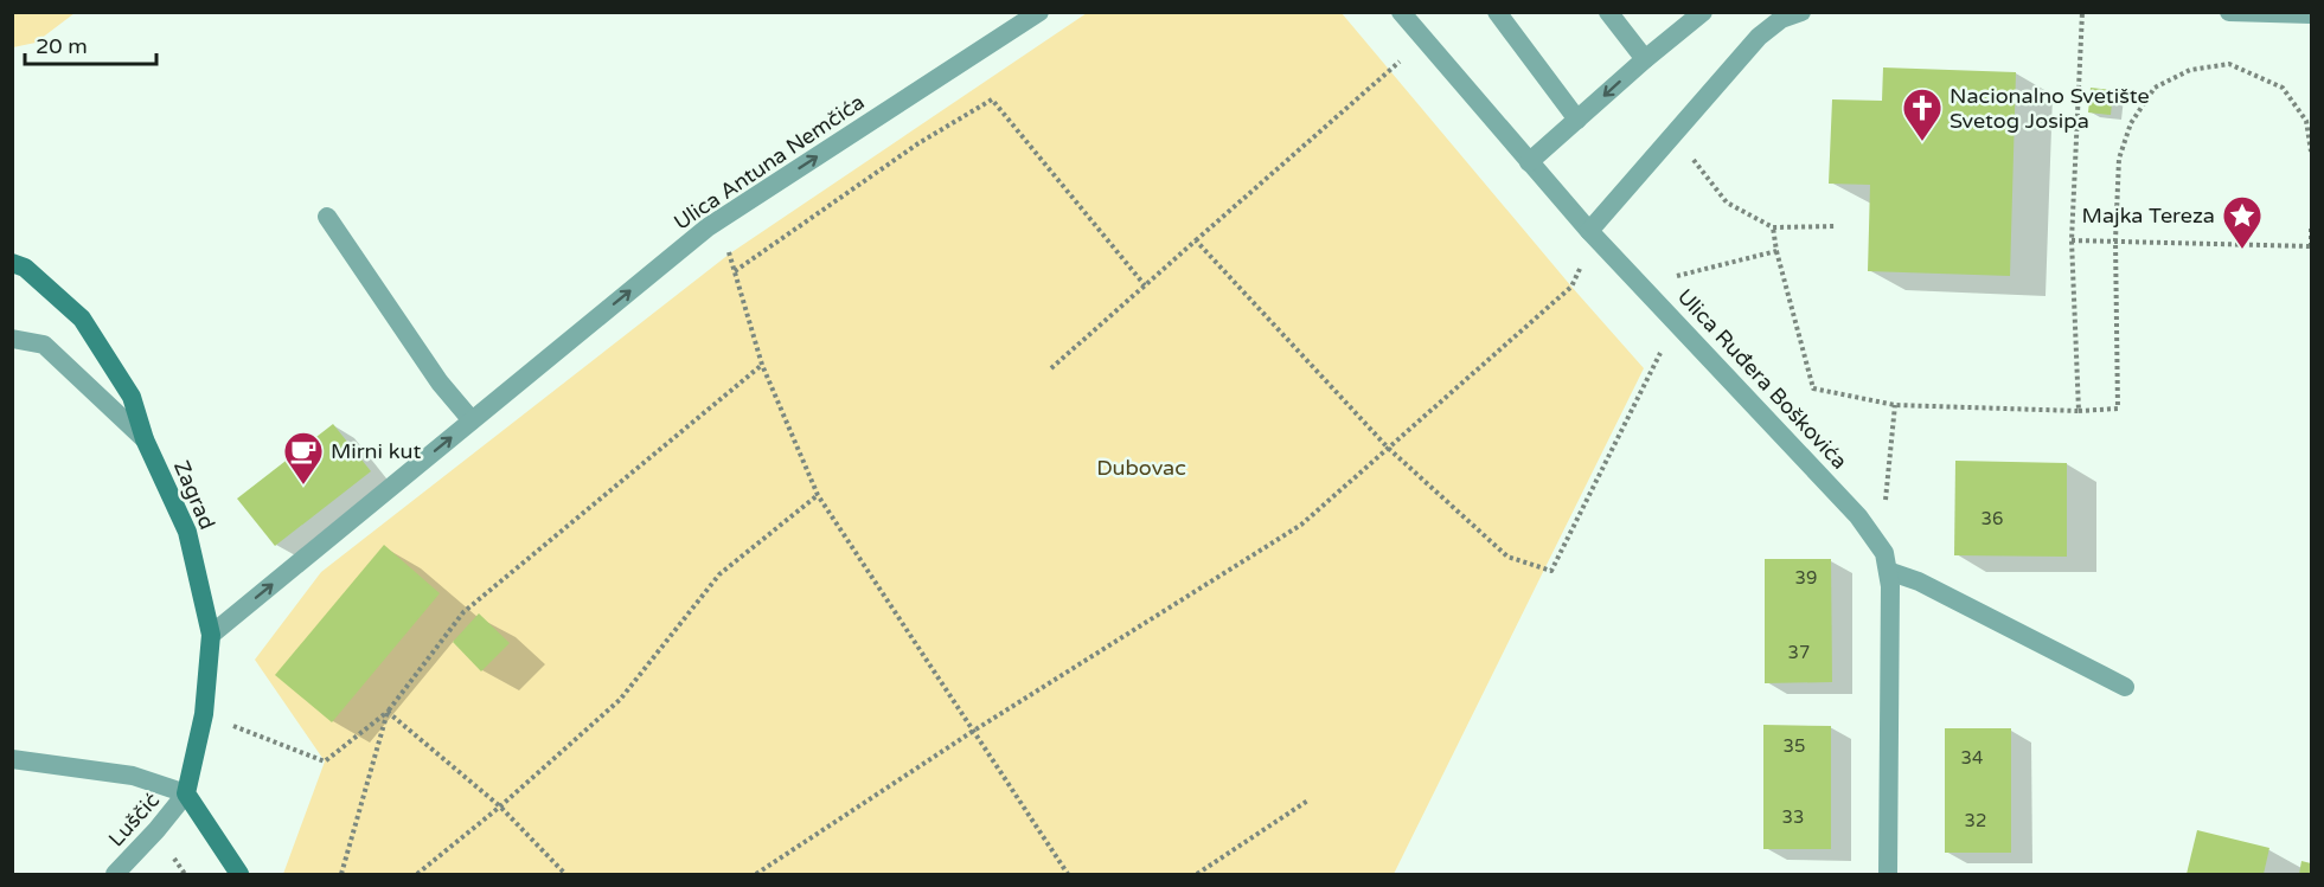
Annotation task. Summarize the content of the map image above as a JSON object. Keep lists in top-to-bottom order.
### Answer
{
  "streets": {
    "main road": ["Zagrad"],
    "street": ["Ulica Antuna Nemčića", "Ulica Ruđera Boškovića", "Luščić"]
  },
  "crossings": [
    ["Ulica Antuna Nemčića", "Zagrad"],
    ["Zagrad", "Luščić"]
  ],
  "one_way": ["Ulica Antuna Nemčića"],
  "parks": ["Dubovac"],
  "places": {
    "church": ["Nacionalno Svetište Svetog Josipa"],
    "place": ["Majka Tereza"],
    "cafe": ["Mirni kut"]
  },
  "house_numbers": [
    "36",
    "39",
    "37",
    "35",
    "34",
    "33",
    "32"
  ],
  "scale_bar": "20 m"
}
